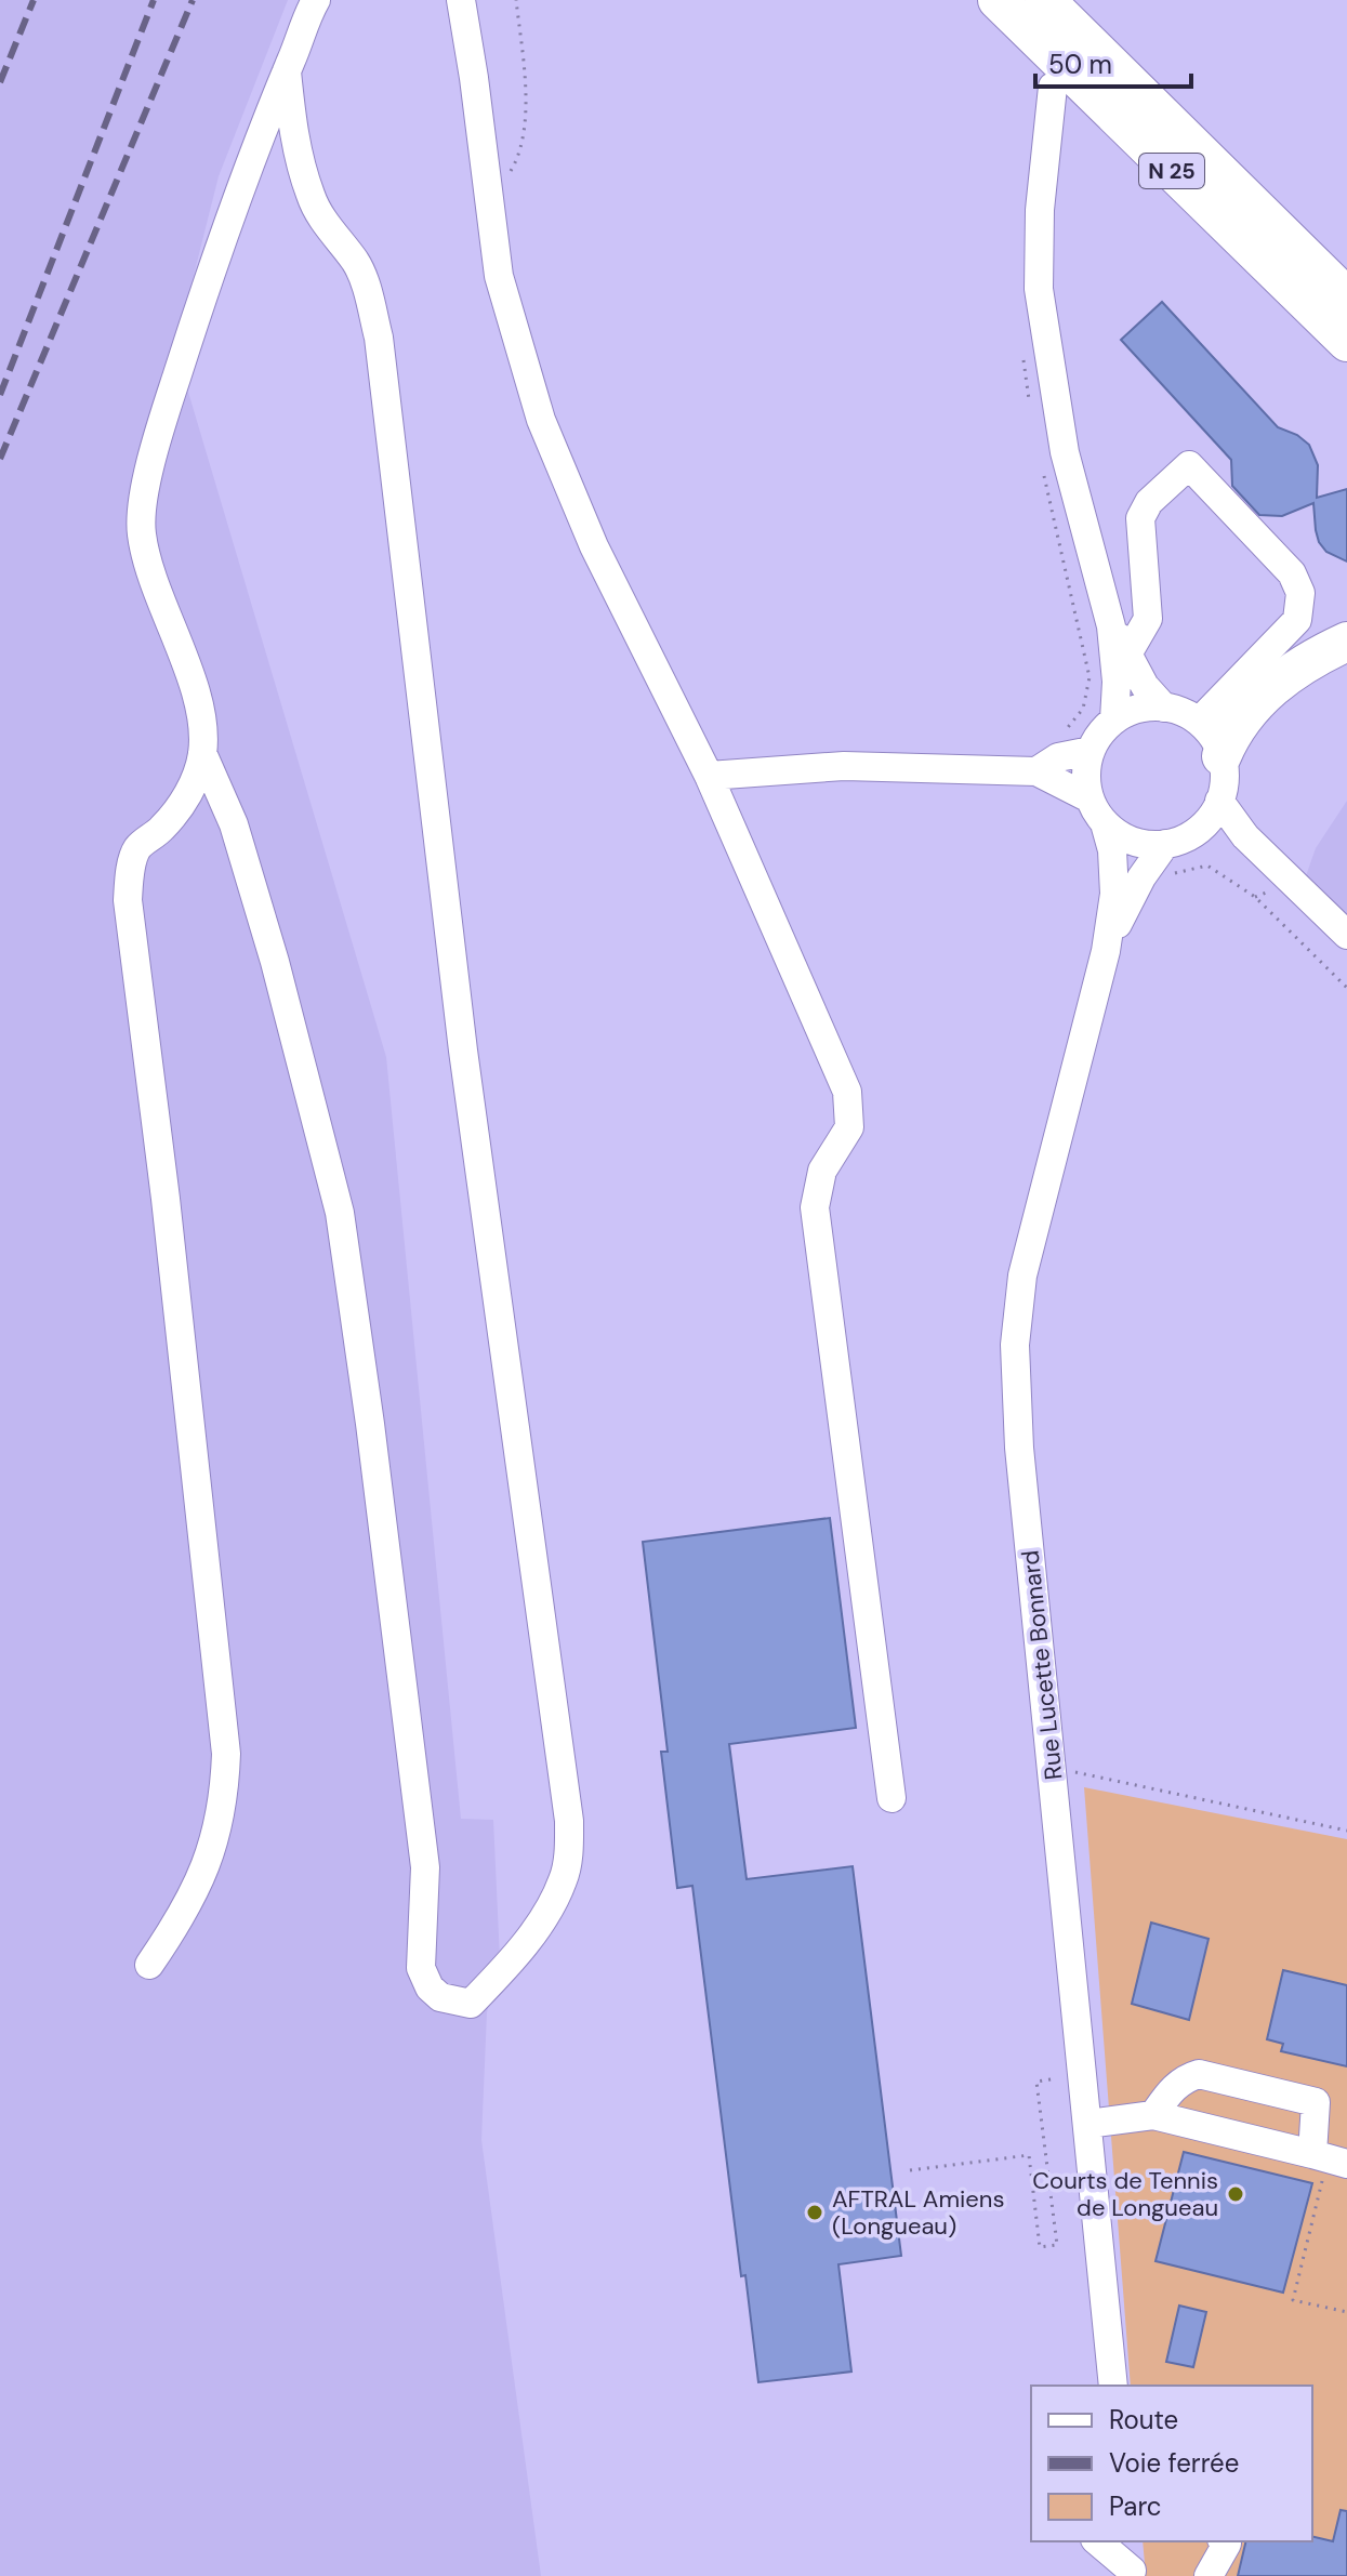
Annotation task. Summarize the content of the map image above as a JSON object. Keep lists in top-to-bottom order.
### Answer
{
  "streets": {
    "highway": ["N 25"],
    "street": ["Rue Lucette Bonnard"]
  },
  "places": ["Courts de Tennis de Longueau", "AFTRAL Amiens (Longueau)"],
  "legend": ["Route", "Voie ferrée", "Parc"],
  "scale_bar": "50 m"
}
